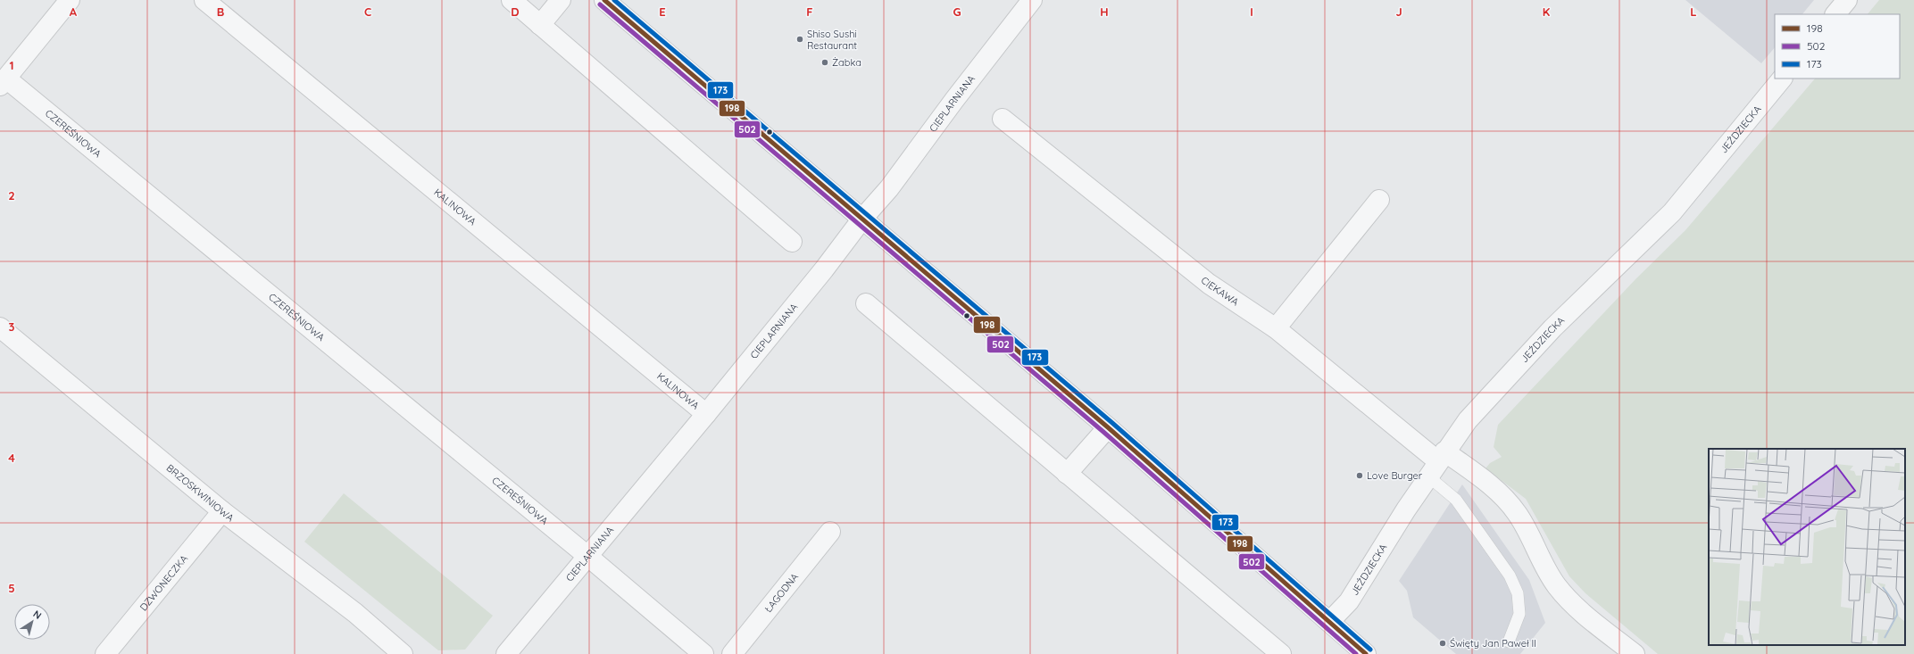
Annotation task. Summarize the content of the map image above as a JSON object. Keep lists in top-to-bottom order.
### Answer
{
  "streets": {
    "street": [
      "CIEPLARNIANA",
      "JEŹDZIECKA",
      "CZEREŚNIOWA",
      "KALINOWA",
      "CIEKAWA",
      "BRZOSKWINIOWA",
      "DZWONECZKA",
      "ŁAGODNA"
    ]
  },
  "crossings": [
    ["CIEPLARNIANA", "CZEREŚNIOWA"],
    ["CIEPLARNIANA", "KALINOWA"],
    ["JEŹDZIECKA", "CIEKAWA"],
    ["BRZOSKWINIOWA", "DZWONECZKA"]
  ],
  "places": [
    "Shiso Sushi Restaurant",
    "Żabka",
    "Love Burger",
    "Święty Jan Paweł II"
  ],
  "lines": ["transit line 198", "transit line 173", "transit line 502"],
  "legend": ["198", "502", "173"],
  "north": "top right",
  "grid": {
    "columns": [
      "A",
      "B",
      "C",
      "D",
      "E",
      "F",
      "G",
      "H",
      "I",
      "J",
      "K",
      "L"
    ],
    "rows": [
      "1",
      "2",
      "3",
      "4",
      "5"
    ]
  }
}
